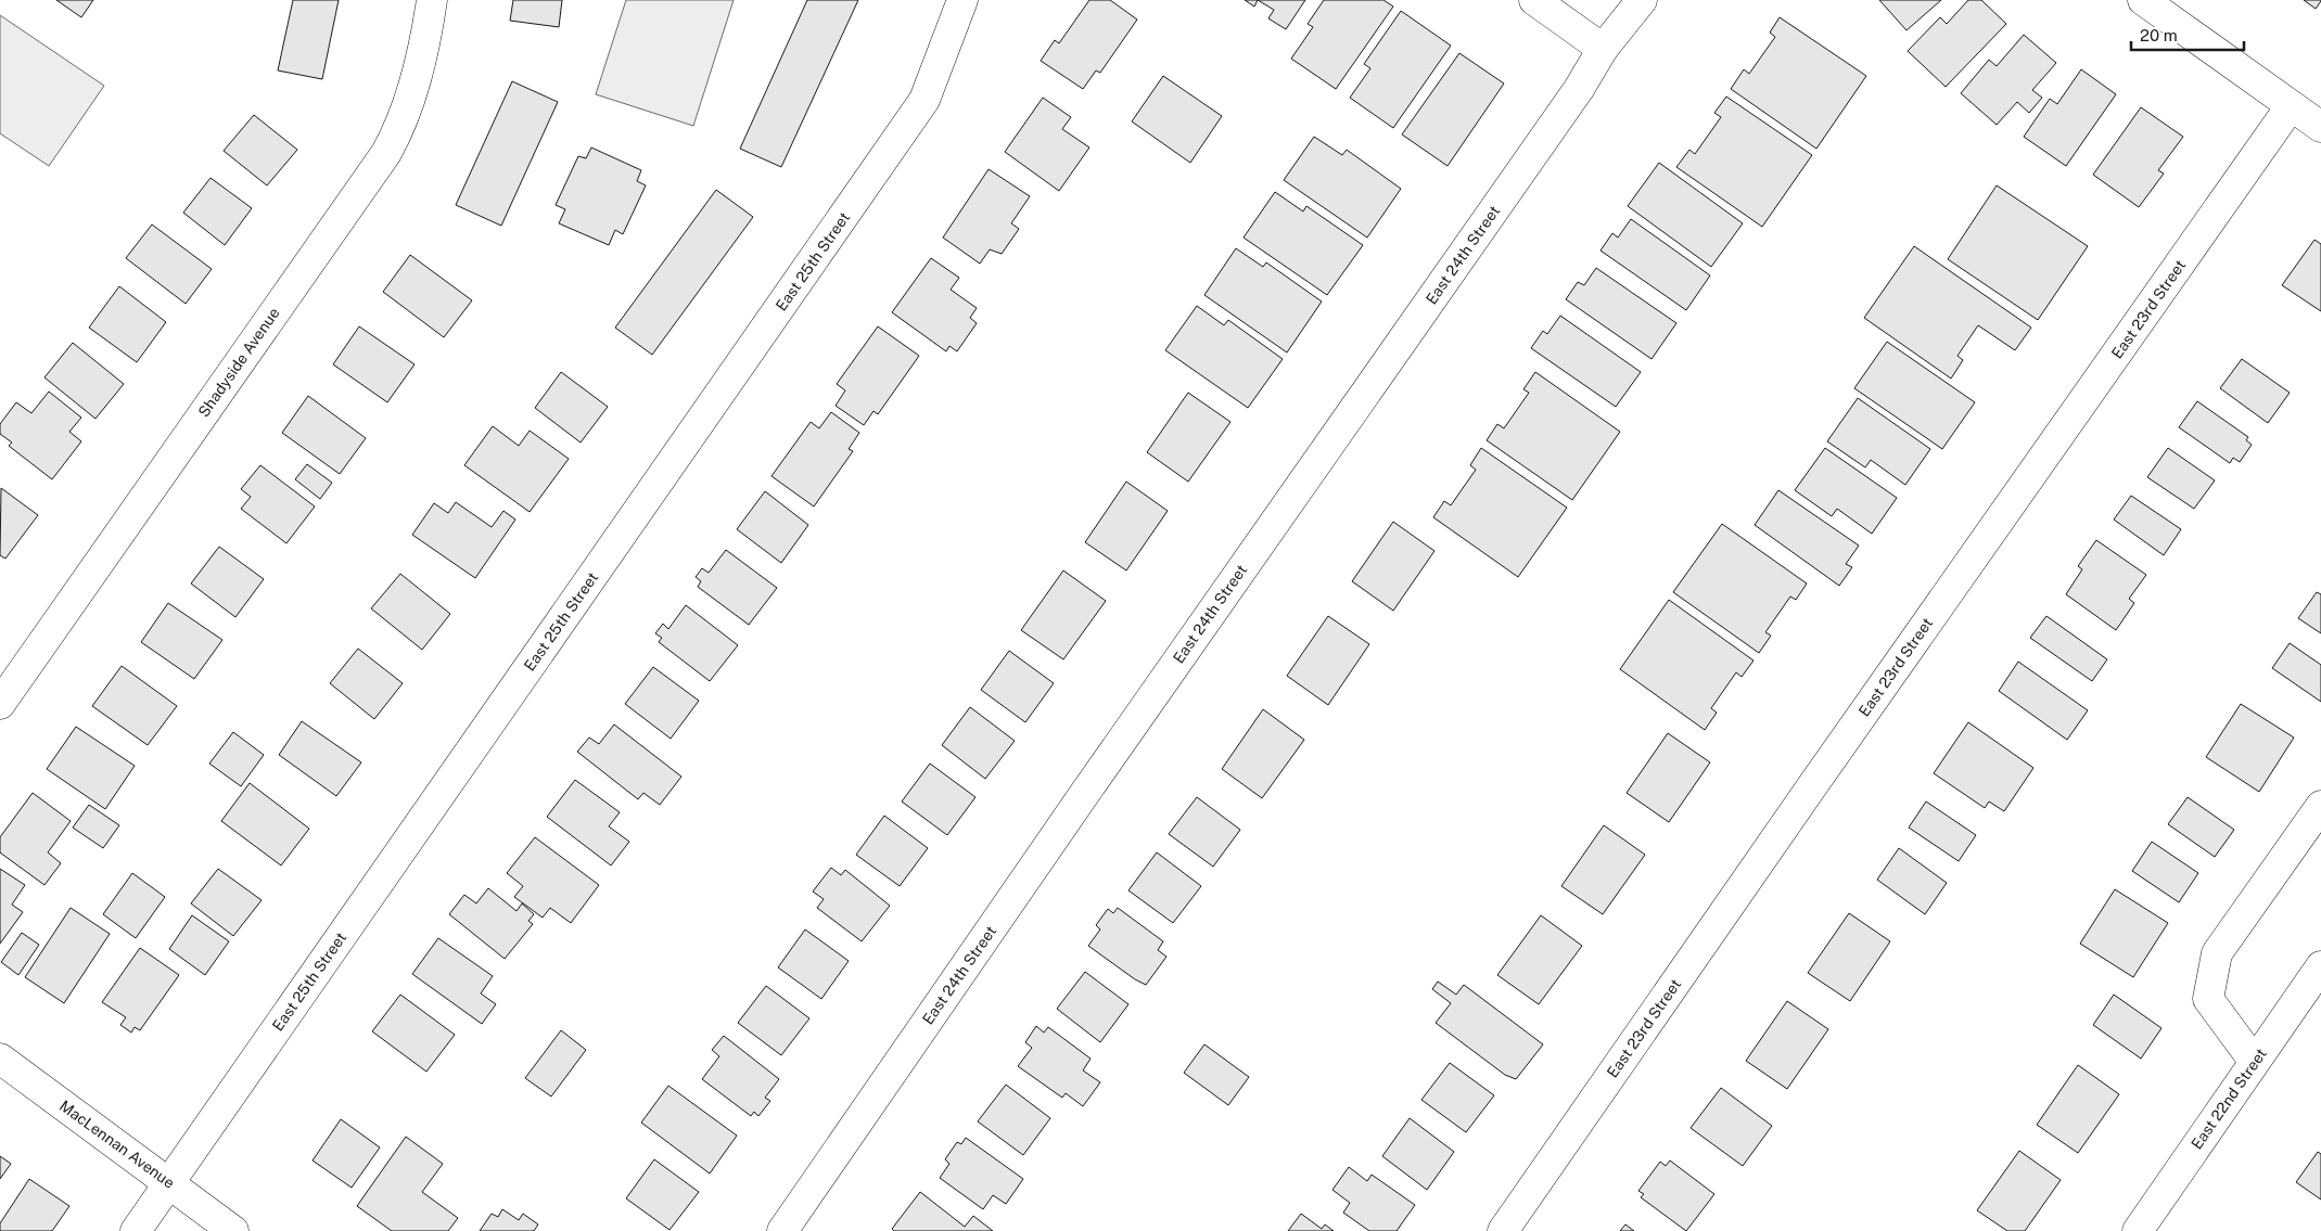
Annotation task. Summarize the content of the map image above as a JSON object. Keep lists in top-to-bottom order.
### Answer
{
  "streets": {
    "street": [
      "East 24th Street",
      "East 25th Street",
      "East 23rd Street",
      "Shadyside Avenue",
      "East 22nd Street",
      "MacLennan Avenue"
    ]
  },
  "crossings": [
    ["East 25th Street", "MacLennan Avenue"]
  ],
  "scale_bar": "20 m"
}
